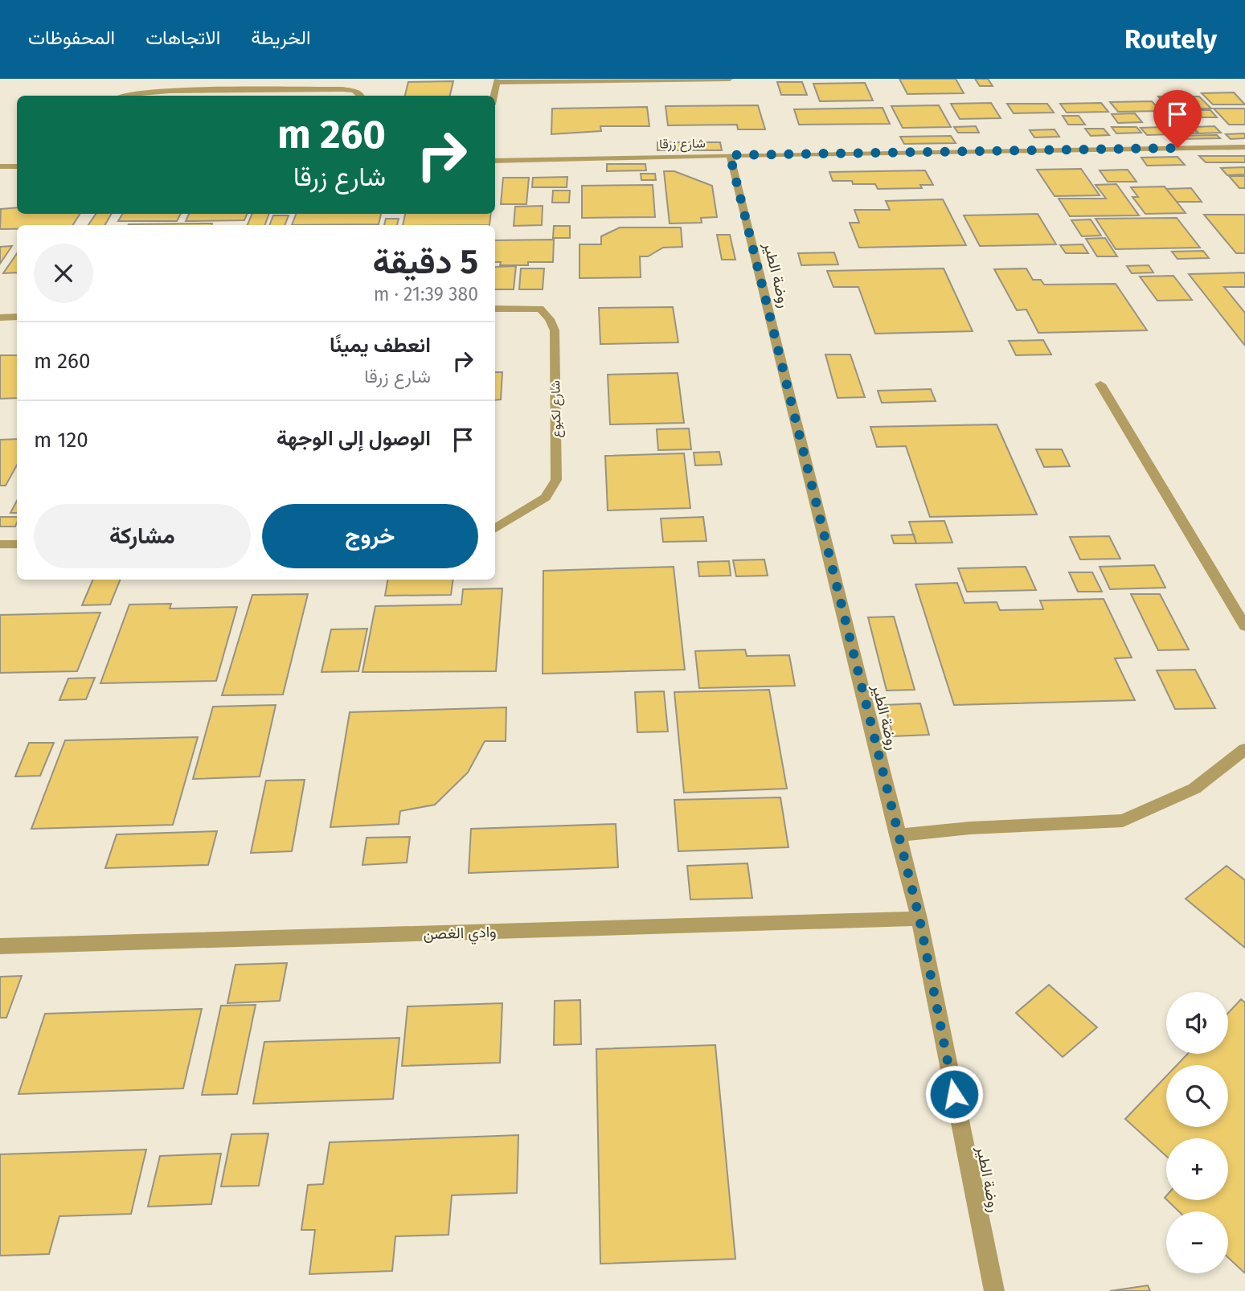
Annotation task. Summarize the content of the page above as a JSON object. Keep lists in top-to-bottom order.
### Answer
{
  "streets": {
    "street": [
      "شارع زرقا",
      "روضة الطير",
      "شارع لكبوع",
      "وادي الغصن"
    ]
  },
  "crossings": [
    ["شارع زرقا", "روضة الطير"],
    ["روضة الطير", "وادي الغصن"]
  ],
  "page": {
    "header": "Routely",
    "nav": ["الخريطة", "الاتجاهات", "المحفوظات"],
    "turn": ["260 m", "شارع زرقا"],
    "heading": ["5 دقيقة", "380 m · 21:39"],
    "list": [
      {
        "name": "انعطف يمينًا",
        "note": "شارع زرقا",
        "value": "260 m"
      },
      {
        "name": "الوصول إلى الوجهة",
        "value": "120 m"
      }
    ],
    "buttons": ["خروج", "مشاركة"],
    "map_buttons": ["+", "−"]
  }
}
